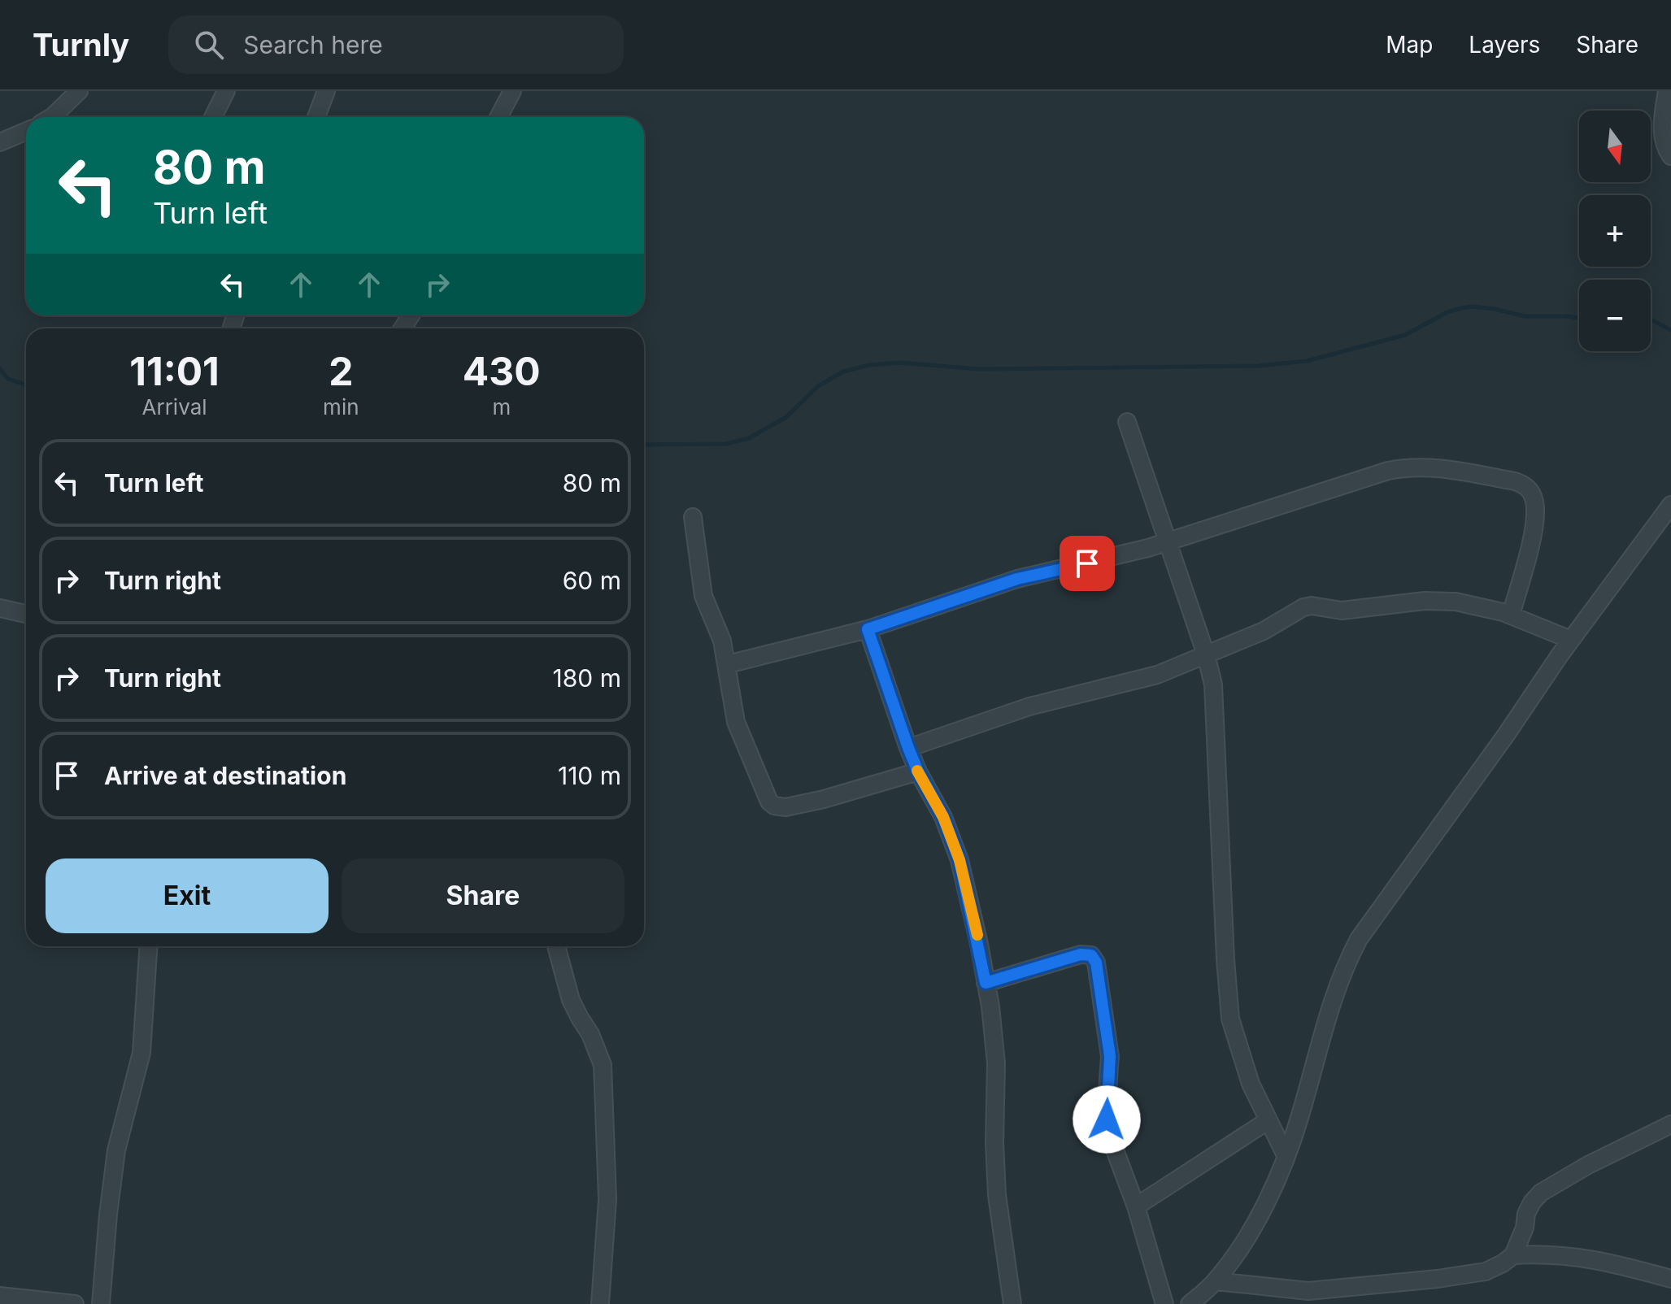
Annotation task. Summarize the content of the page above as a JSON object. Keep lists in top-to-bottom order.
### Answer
{
  "north": "bottom",
  "page": {
    "header": "Turnly",
    "search": "Search here",
    "nav": ["Map", "Layers", "Share"],
    "map_buttons": ["+", "−"],
    "turn": ["80 m", "Turn left"],
    "eta": [
      "11:01",
      "Arrival",
      "2",
      "min",
      "430",
      "m"
    ],
    "list": [
      {
        "name": "Turn left",
        "value": "80 m"
      },
      {
        "name": "Turn right",
        "value": "60 m"
      },
      {
        "name": "Turn right",
        "value": "180 m"
      },
      {
        "name": "Arrive at destination",
        "value": "110 m"
      }
    ],
    "buttons": ["Exit", "Share"]
  }
}
